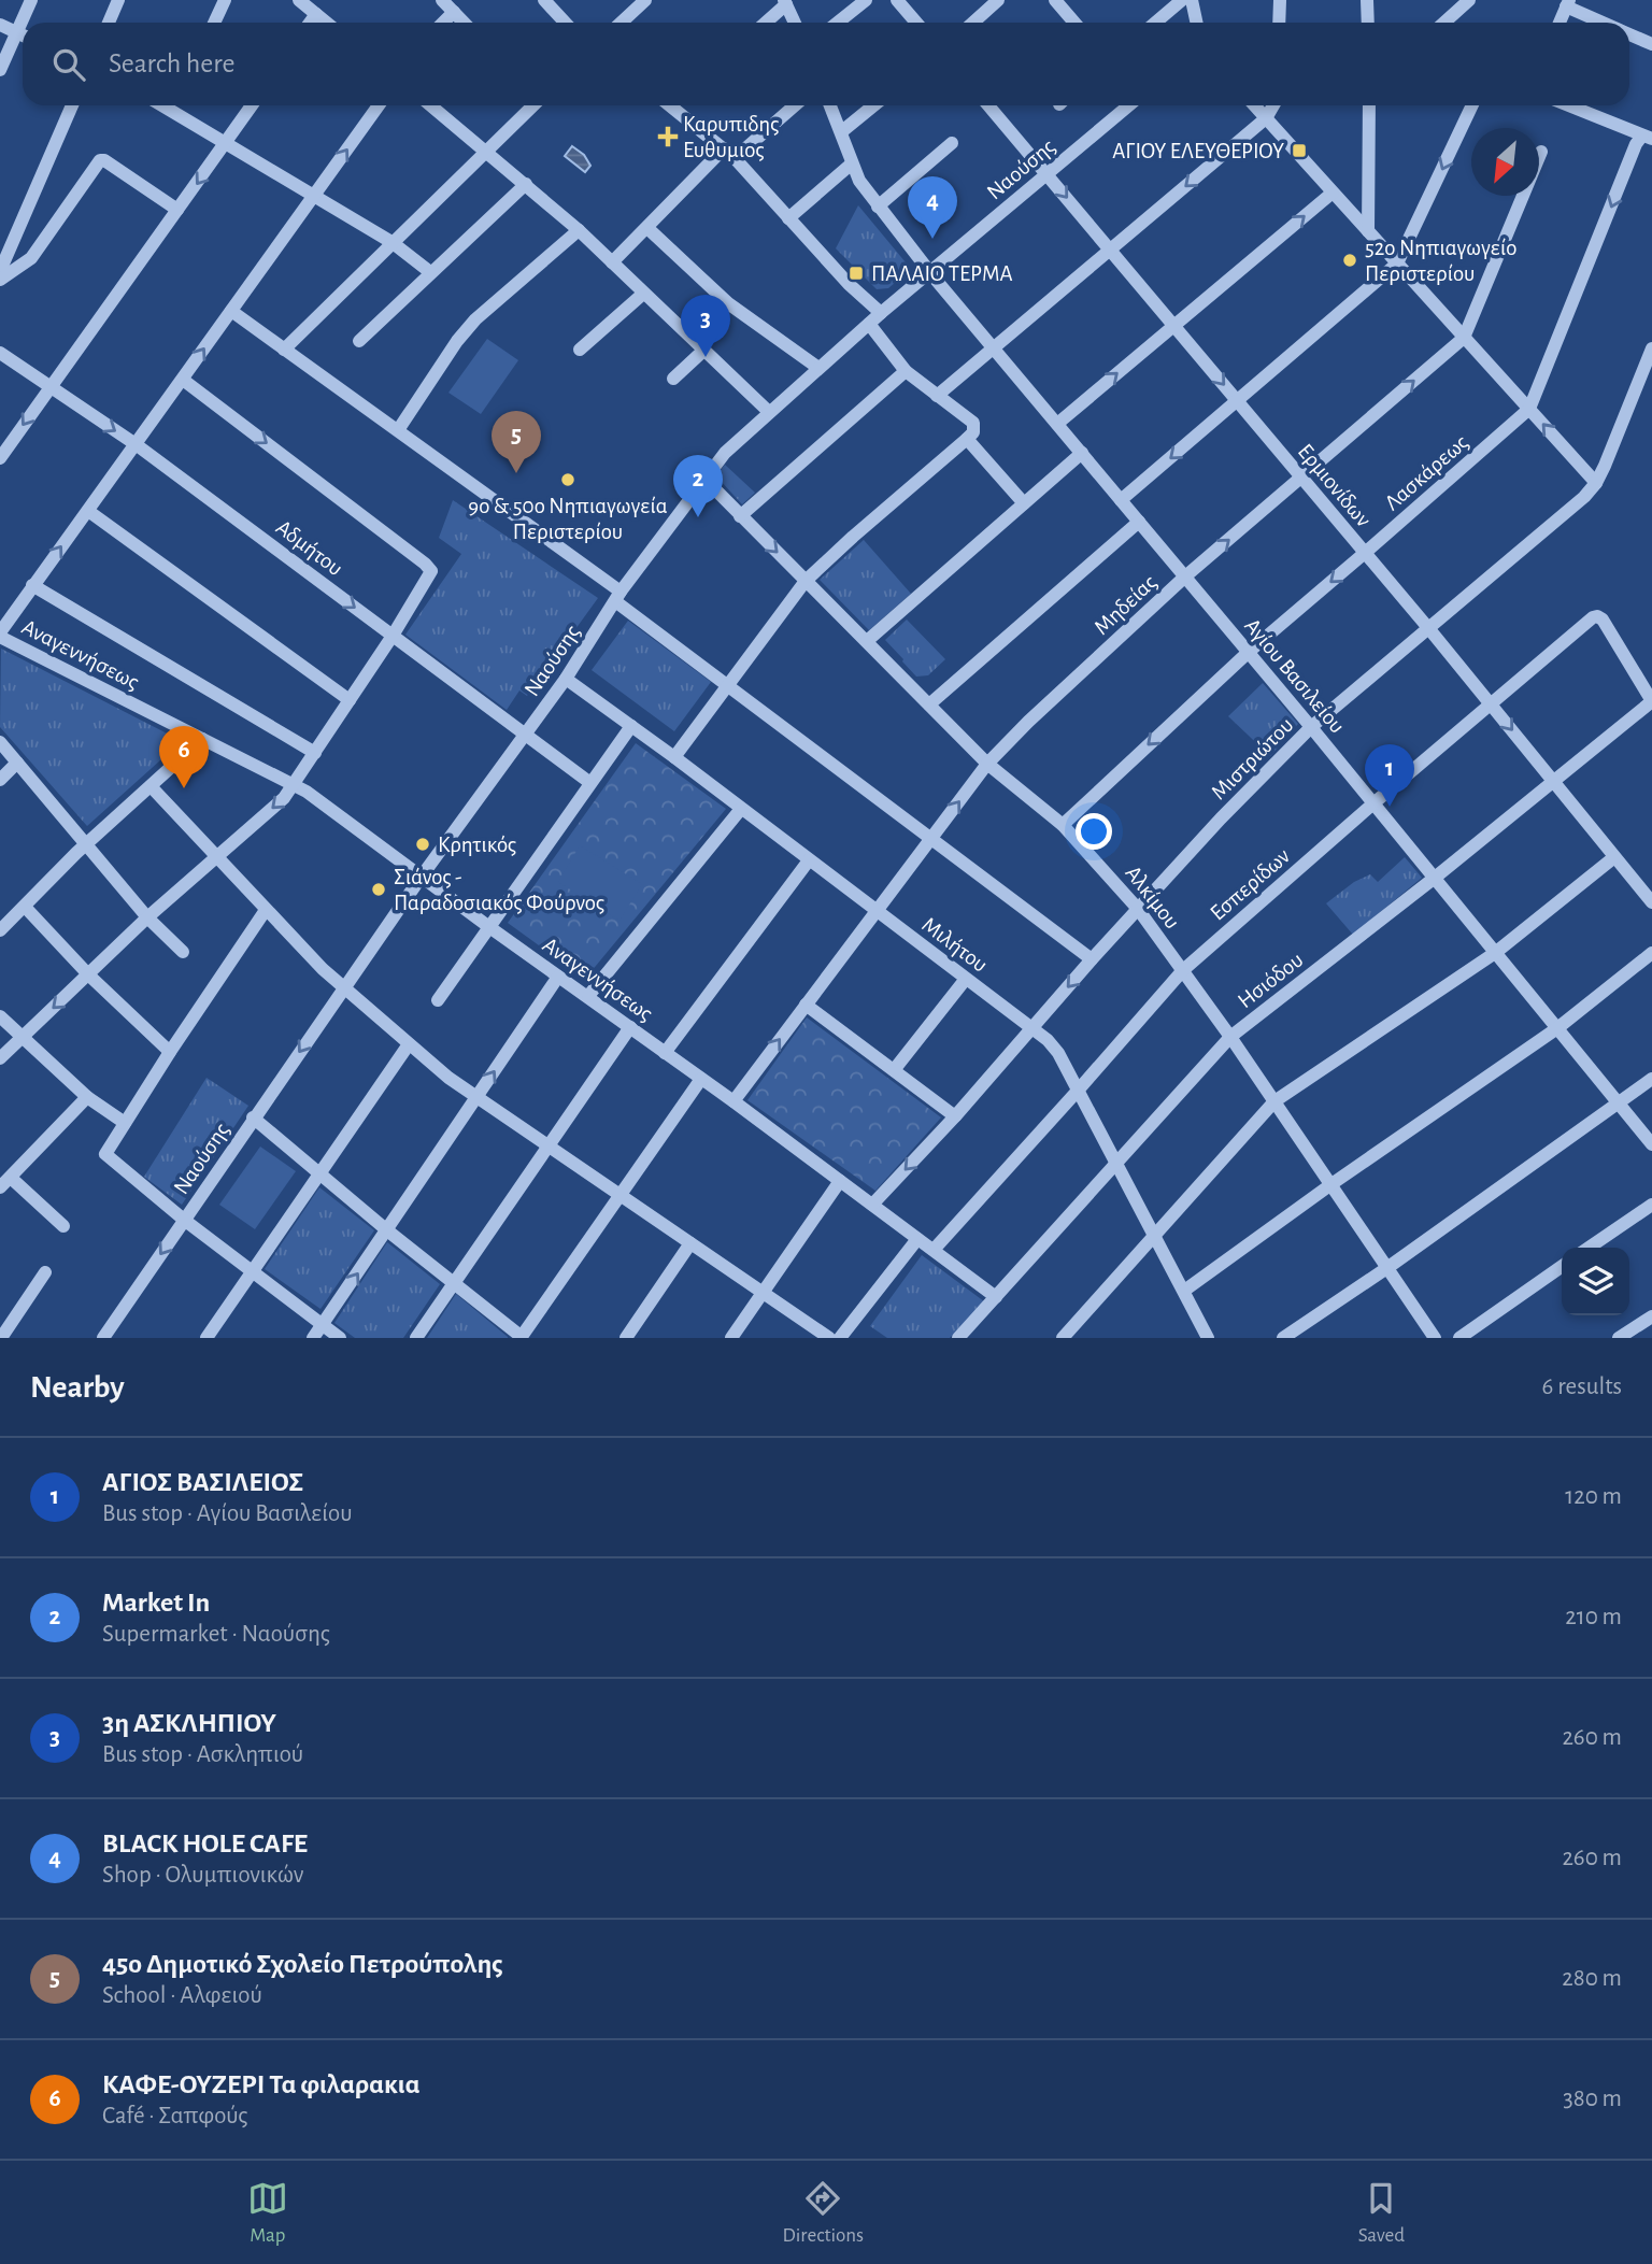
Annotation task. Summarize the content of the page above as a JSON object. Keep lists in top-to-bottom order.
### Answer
{
  "streets": {
    "street": [
      "Ναούσης",
      "Λασκάρεως",
      "Ερμιονίδων",
      "Αδμήτου",
      "Μηδείας",
      "Αναγεννήσεως",
      "Αγίου Βασιλείου",
      "Μιστριώτου",
      "Εσπερίδων",
      "Αλκίμου",
      "Μιλήτου",
      "Ησιόδου"
    ]
  },
  "crossings": [
    ["Ναούσης", "Ερμιονίδων"],
    ["Ναούσης", "Αδμήτου"],
    ["Ναούσης", "Αναγεννήσεως"],
    ["Ναούσης", "Αγίου Βασιλείου"],
    ["Ναούσης", "Αλκίμου"],
    ["Ναούσης", "Μιλήτου"],
    ["Λασκάρεως", "Ερμιονίδων"],
    ["Λασκάρεως", "Αγίου Βασιλείου"],
    ["Λασκάρεως", "Αλκίμου"],
    ["Ερμιονίδων", "Μηδείας"],
    ["Ερμιονίδων", "Μιστριώτου"],
    ["Ερμιονίδων", "Εσπερίδων"],
    ["Ερμιονίδων", "Ησιόδου"],
    ["Μηδείας", "Αναγεννήσεως"],
    ["Μηδείας", "Αγίου Βασιλείου"],
    ["Μηδείας", "Αλκίμου"],
    ["Μηδείας", "Μιλήτου"],
    ["Αναγεννήσεως", "Μιστριώτου"],
    ["Αναγεννήσεως", "Εσπερίδων"],
    ["Αναγεννήσεως", "Ησιόδου"],
    ["Αγίου Βασιλείου", "Μιστριώτου"],
    ["Αγίου Βασιλείου", "Εσπερίδων"],
    ["Αγίου Βασιλείου", "Ησιόδου"],
    ["Μιστριώτου", "Αλκίμου"],
    ["Μιστριώτου", "Μιλήτου"],
    ["Εσπερίδων", "Αλκίμου"],
    ["Εσπερίδων", "Μιλήτου"],
    ["Εσπερίδων", "Ησιόδου"],
    ["Αλκίμου", "Ησιόδου"],
    ["Μιλήτου", "Ησιόδου"]
  ],
  "one_way": ["Λασκάρεως"],
  "places": {
    "health": ["Καρυπιδης Ευθυμιος"],
    "transit": ["ΑΓΙΟΥ ΕΛΕΥΘΕΡΙΟΥ", "ΠΑΛΑΙΟ ΤΕΡΜΑ"],
    "other": [
      "52ο Νηπιαγωγείο Περιστερίου",
      "9ο & 50ο Νηπιαγωγεία Περιστερίου",
      "Κρητικός",
      "Σιάνος - Παραδοσιακός Φούρνος"
    ]
  },
  "north": "bottom left",
  "page": {
    "search": "Search here",
    "pins": [
      "4",
      "3",
      "5",
      "2",
      "6",
      "1"
    ],
    "heading": ["Nearby", "6 results"],
    "list": [
      {
        "mark": "1",
        "name": "ΑΓΙΟΣ ΒΑΣΙΛΕΙΟΣ",
        "note": "Bus stop · Αγίου Βασιλείου",
        "value": "120 m"
      },
      {
        "mark": "2",
        "name": "Market In",
        "note": "Supermarket · Ναούσης",
        "value": "210 m"
      },
      {
        "mark": "3",
        "name": "3η ΑΣΚΛΗΠΙΟΥ",
        "note": "Bus stop · Ασκληπιού",
        "value": "260 m"
      },
      {
        "mark": "4",
        "name": "BLACK HOLE CAFE",
        "note": "Shop · Ολυμπιονικών",
        "value": "260 m"
      },
      {
        "mark": "5",
        "name": "45ο Δημοτικό Σχολείο Πετρούπολης",
        "note": "School · Αλφειού",
        "value": "280 m"
      },
      {
        "mark": "6",
        "name": "ΚΑΦΕ-ΟΥΖΕΡΙ Τα φιλαρακια",
        "note": "Café · Σαπφούς",
        "value": "380 m"
      }
    ],
    "nav": ["Map", "Directions", "Saved"]
  }
}
